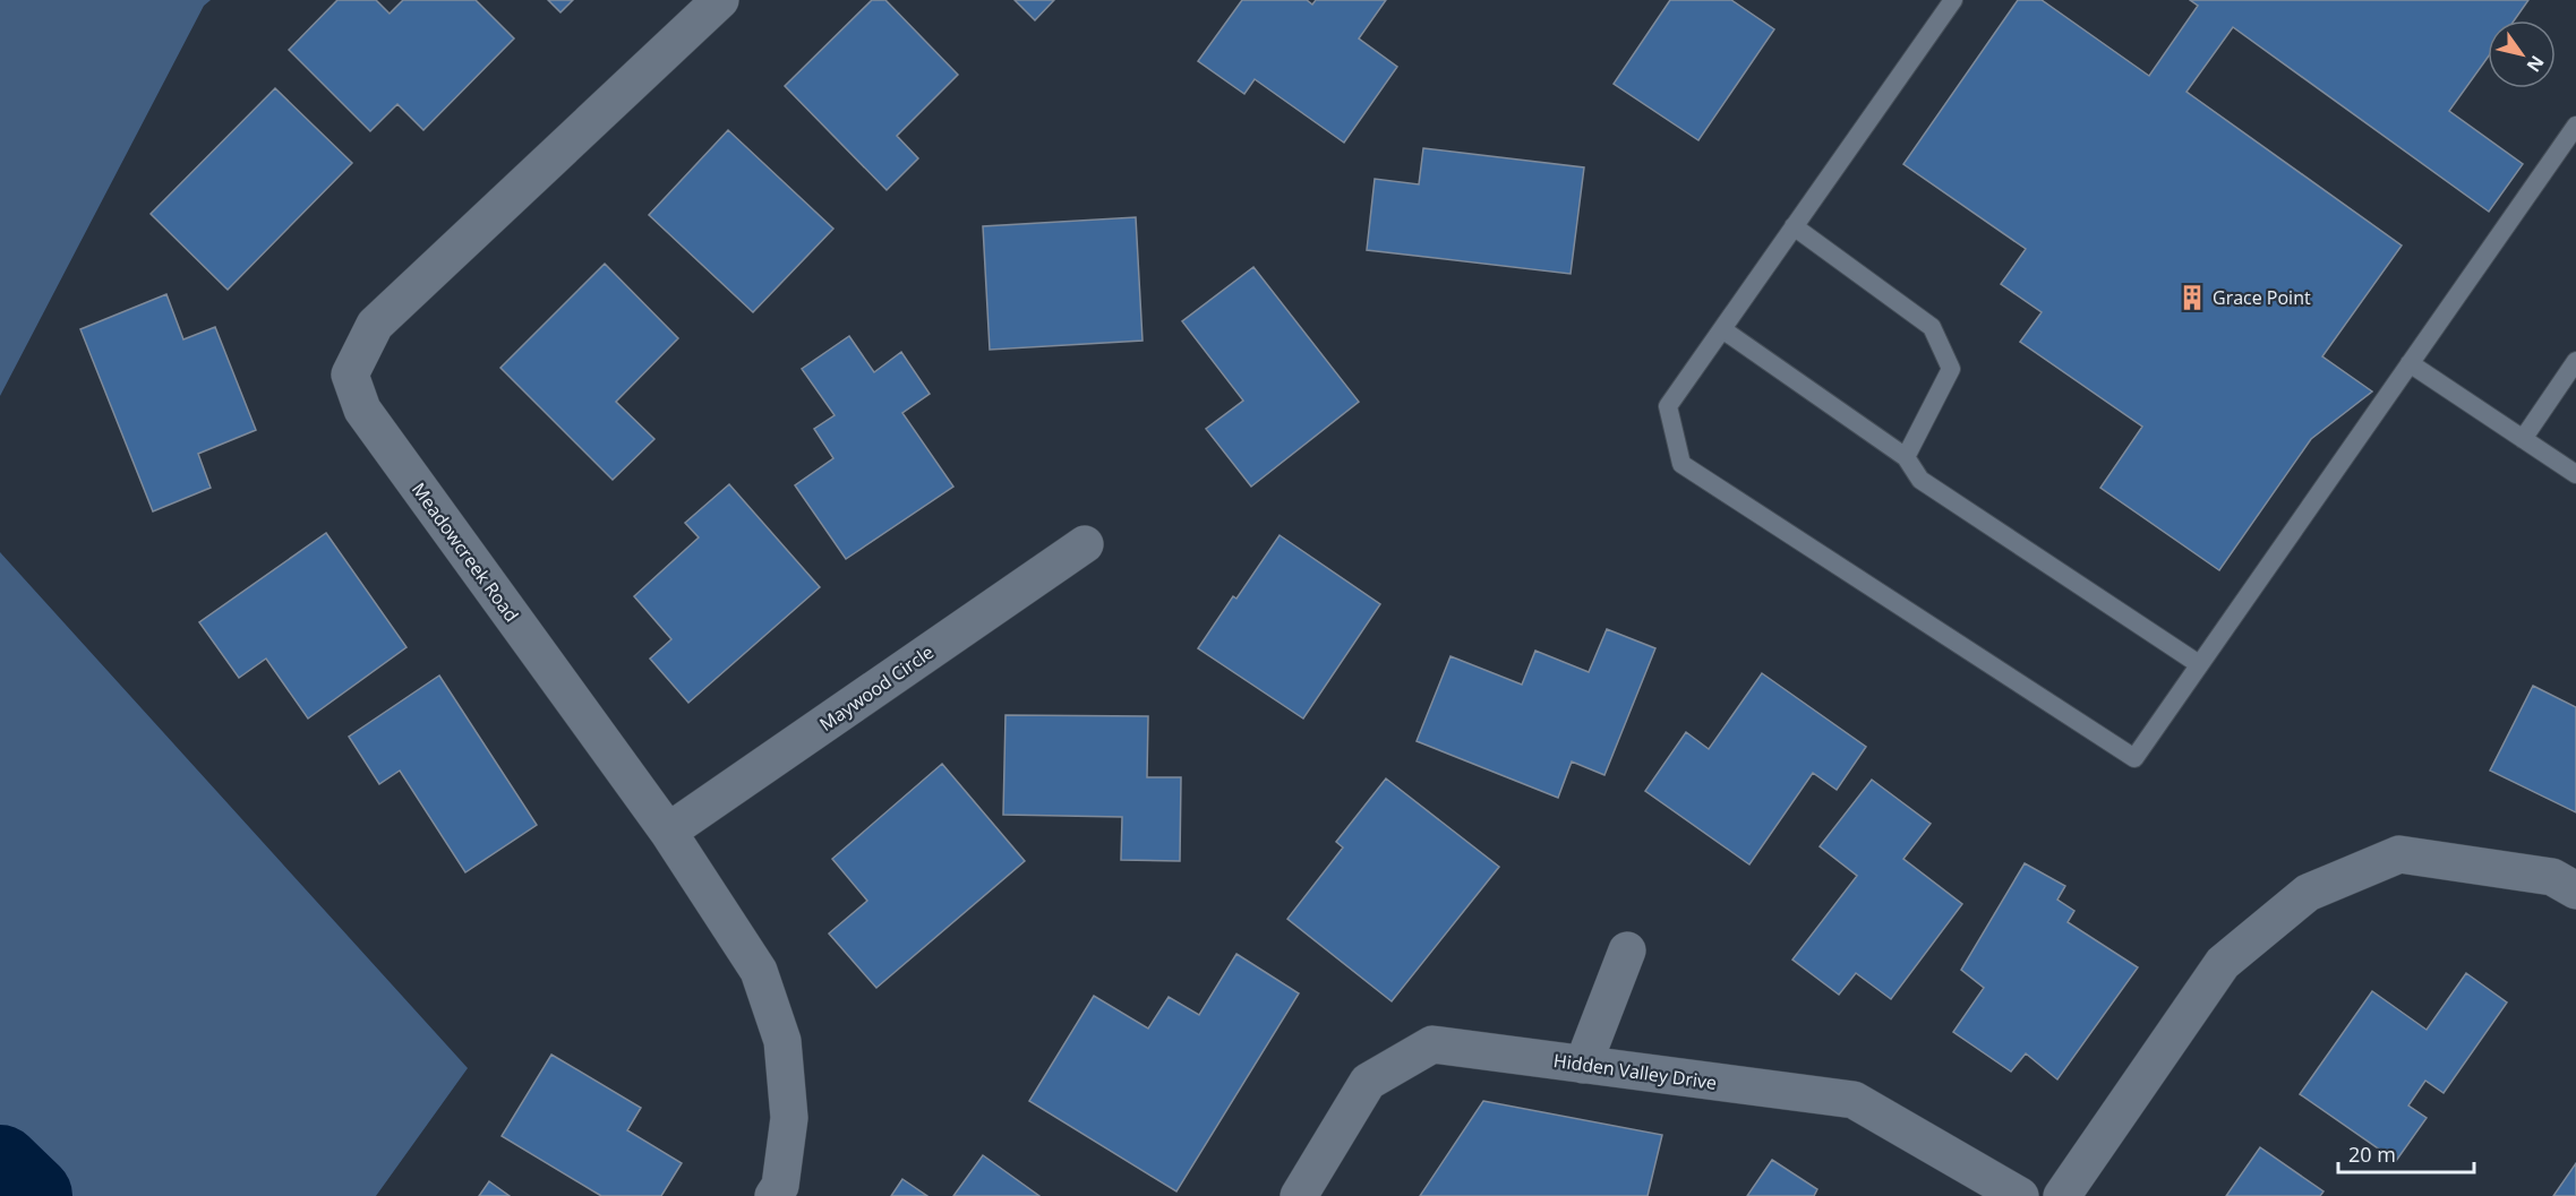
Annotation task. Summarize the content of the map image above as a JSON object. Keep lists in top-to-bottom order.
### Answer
{
  "streets": {
    "street": ["Meadowcreek Road", "Maywood Circle", "Hidden Valley Drive"]
  },
  "crossings": [
    ["Meadowcreek Road", "Maywood Circle"]
  ],
  "places": {
    "building": ["Grace Point"]
  },
  "scale_bar": "20 m",
  "north": "bottom right"
}
